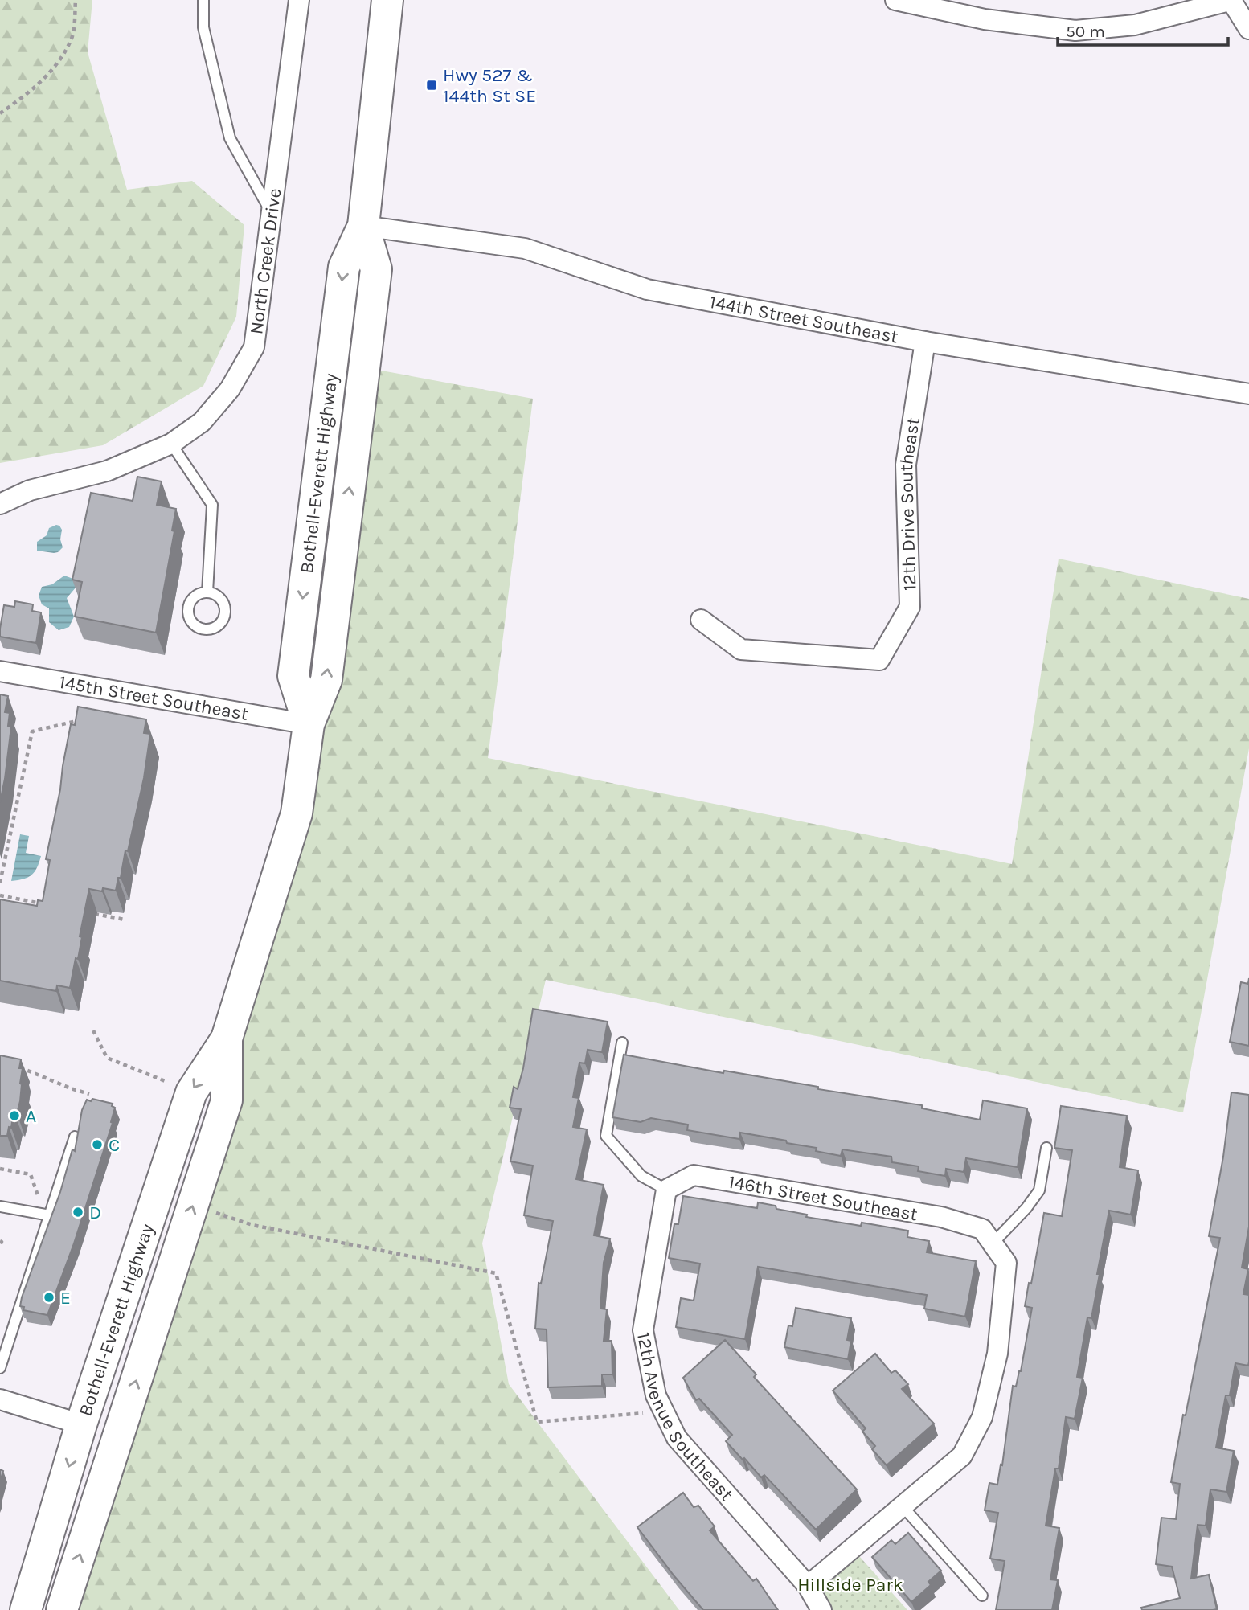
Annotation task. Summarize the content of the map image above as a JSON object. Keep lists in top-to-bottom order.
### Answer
{
  "streets": {
    "main road": ["Bothell-Everett Highway"],
    "street": [
      "North Creek Drive",
      "144th Street Southeast",
      "12th Drive Southeast",
      "145th Street Southeast",
      "146th Street Southeast",
      "12th Avenue Southeast"
    ]
  },
  "crossings": [
    ["144th Street Southeast", "Bothell-Everett Highway"],
    ["144th Street Southeast", "12th Drive Southeast"],
    ["Bothell-Everett Highway", "145th Street Southeast"],
    ["146th Street Southeast", "12th Avenue Southeast"]
  ],
  "parks": ["Hillside Park"],
  "places": {
    "transit": ["Hwy 527 & 144th St SE"],
    "other": [
      "A",
      "C",
      "D",
      "E"
    ]
  },
  "scale_bar": "50 m"
}
